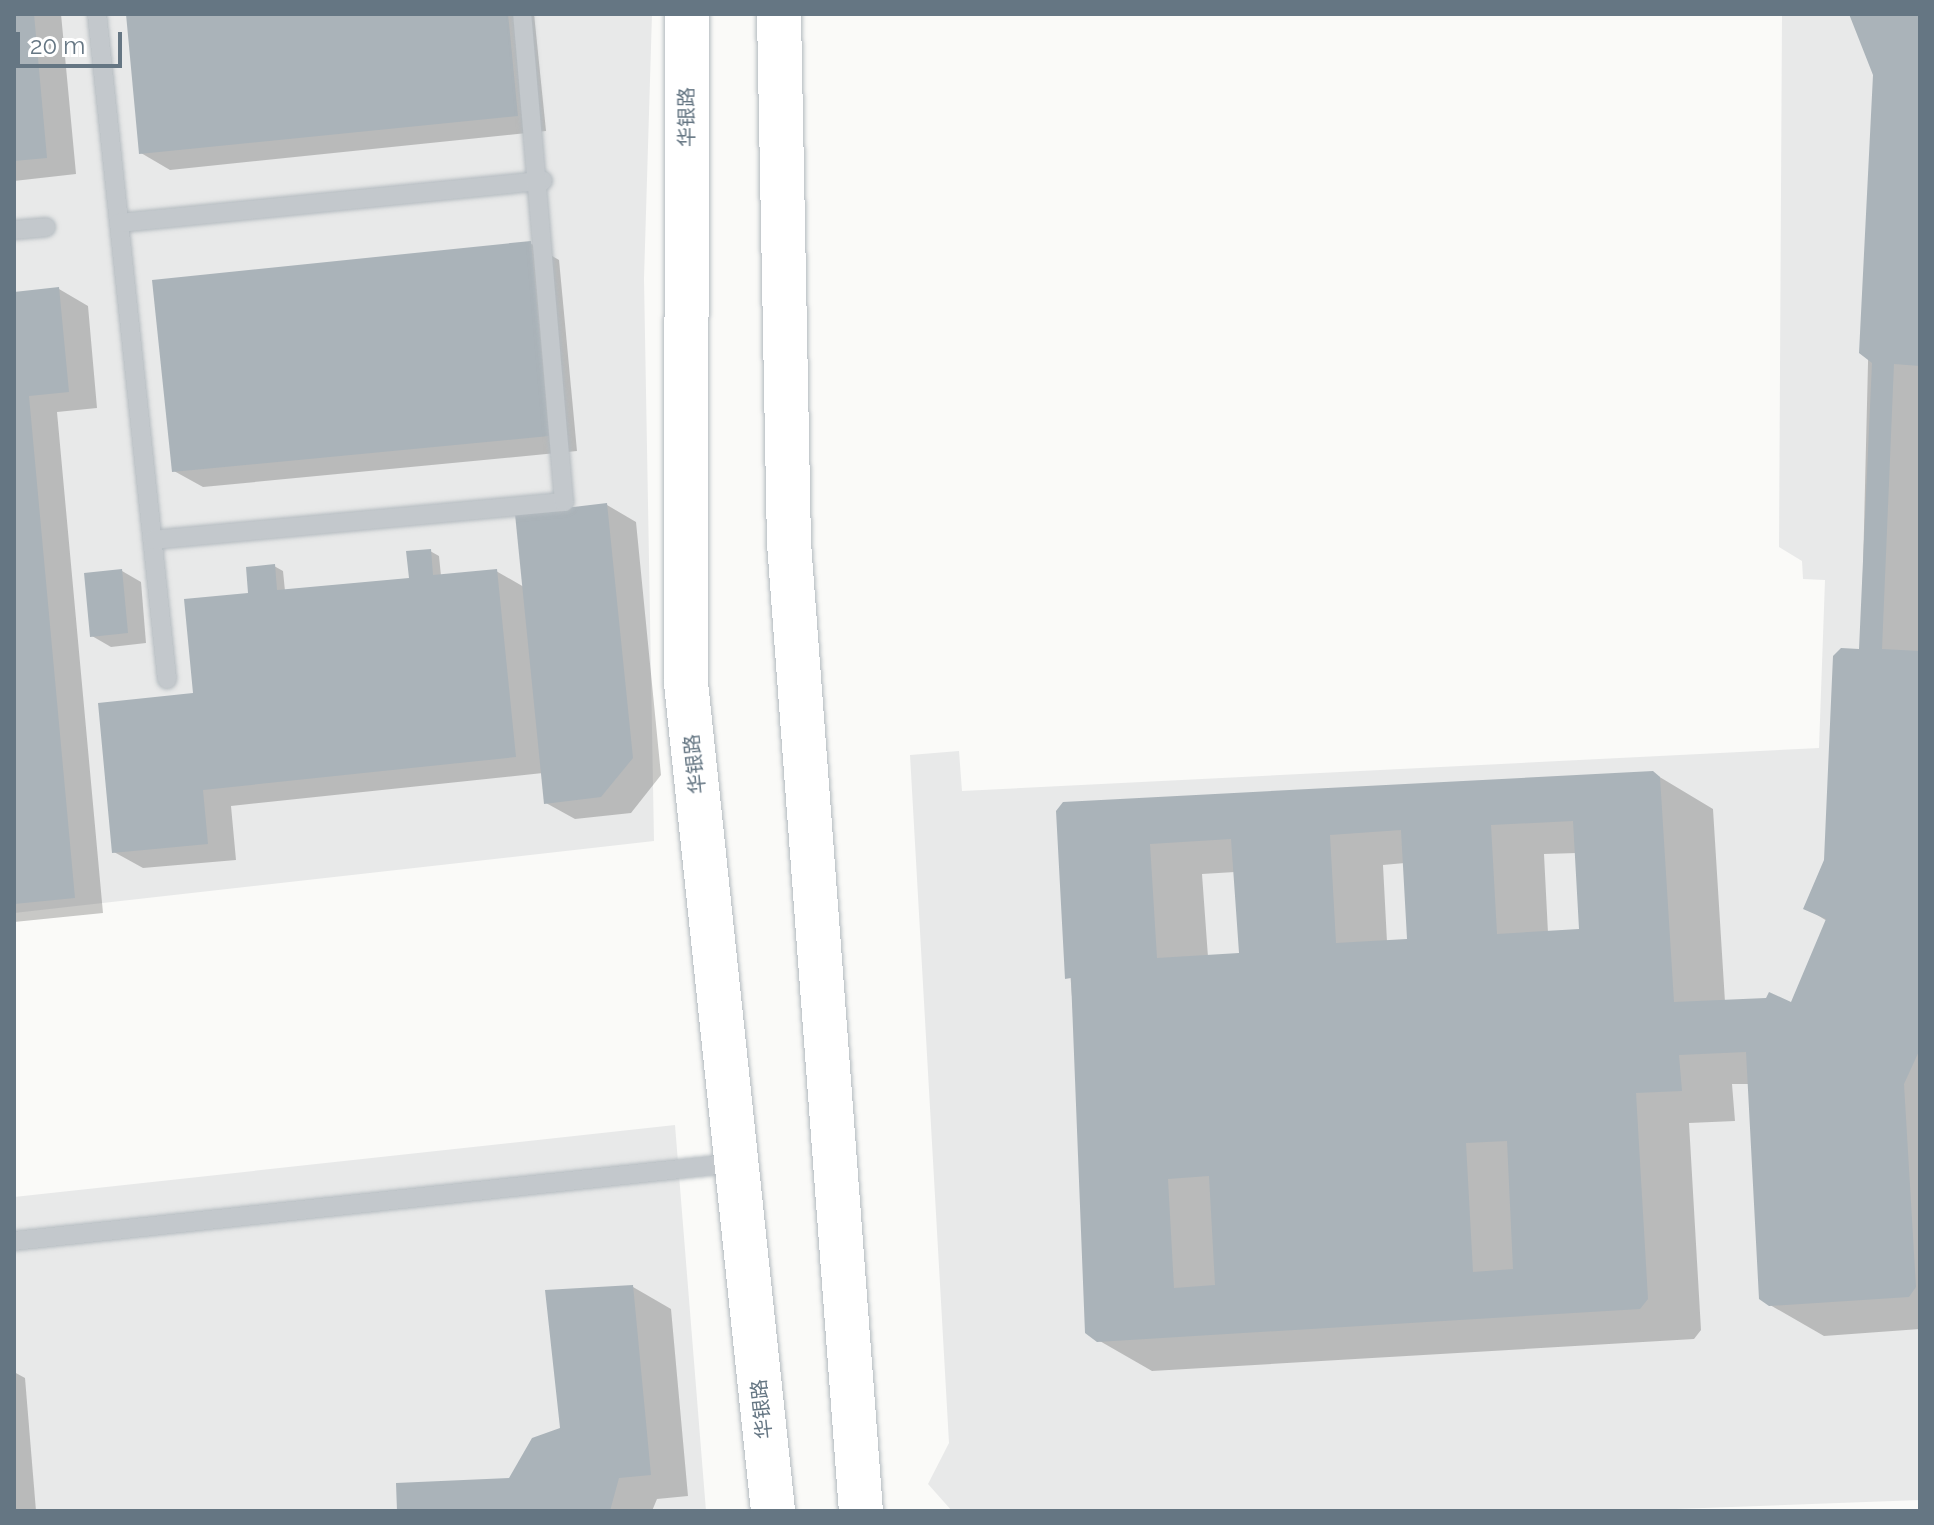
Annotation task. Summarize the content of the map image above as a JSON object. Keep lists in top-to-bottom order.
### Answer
{
  "streets": {
    "main road": ["华银路"]
  },
  "scale_bar": "20 m"
}
